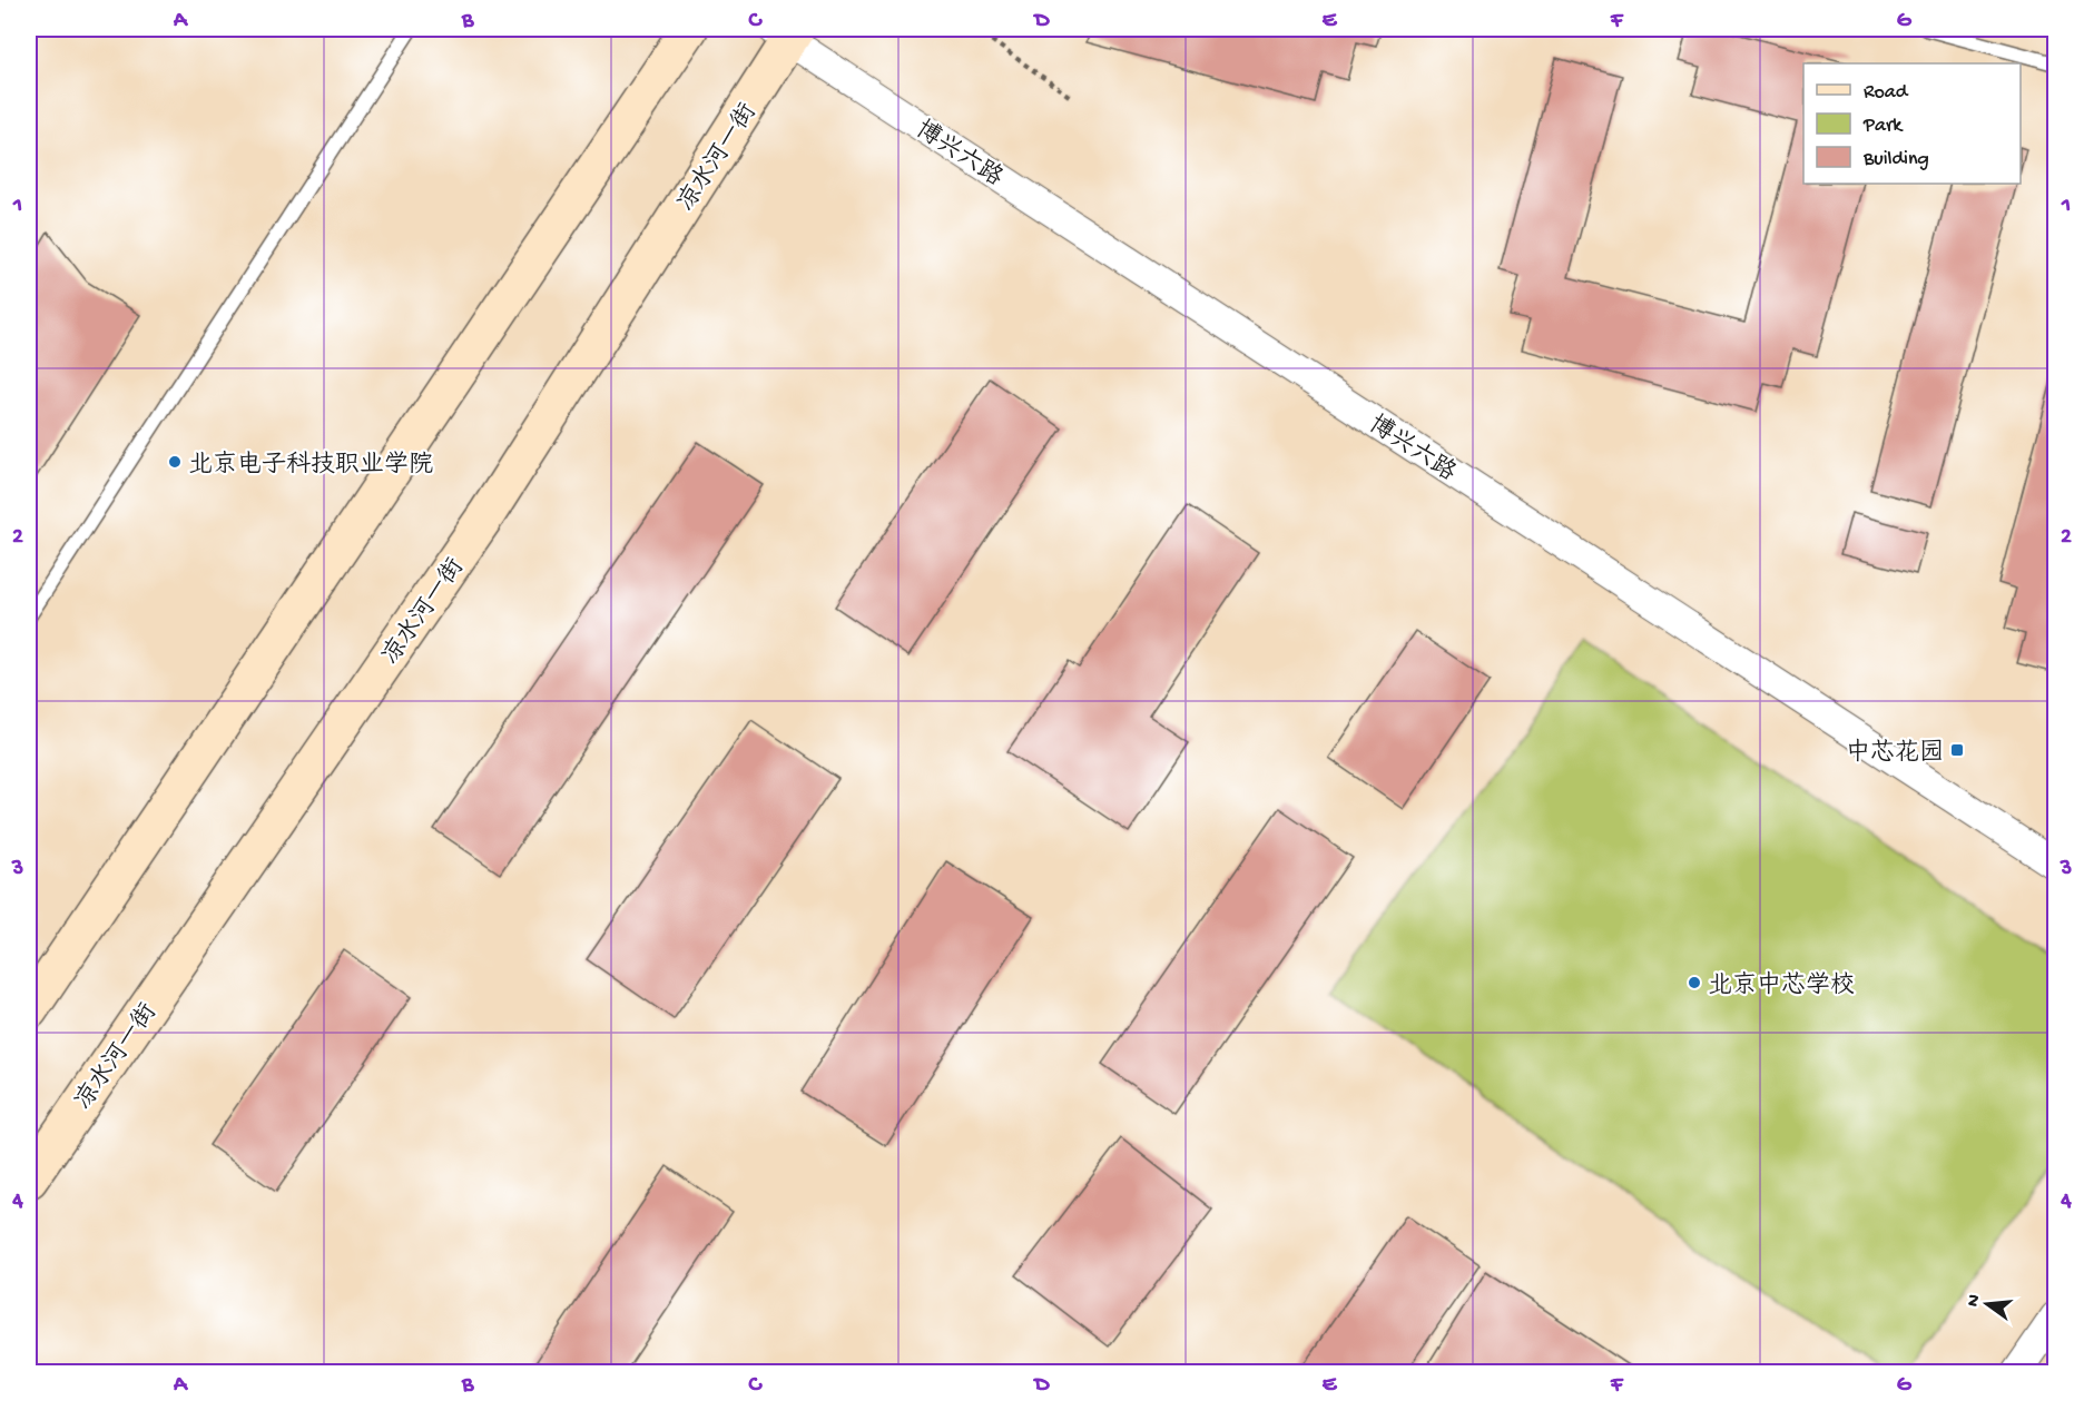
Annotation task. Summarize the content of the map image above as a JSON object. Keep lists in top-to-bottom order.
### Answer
{
  "streets": {
    "main road": ["凉水河一街"],
    "street": ["博兴六路"]
  },
  "crossings": [
    ["博兴六路", "凉水河一街"]
  ],
  "places": {
    "other": ["北京电子科技职业学院", "北京中芯学校"],
    "transit": ["中芯花园"]
  },
  "legend": ["Road", "Park", "Building"],
  "north": "left",
  "grid": {
    "columns": [
      "A",
      "B",
      "C",
      "D",
      "E",
      "F",
      "G"
    ],
    "rows": [
      "1",
      "2",
      "3",
      "4"
    ]
  }
}
